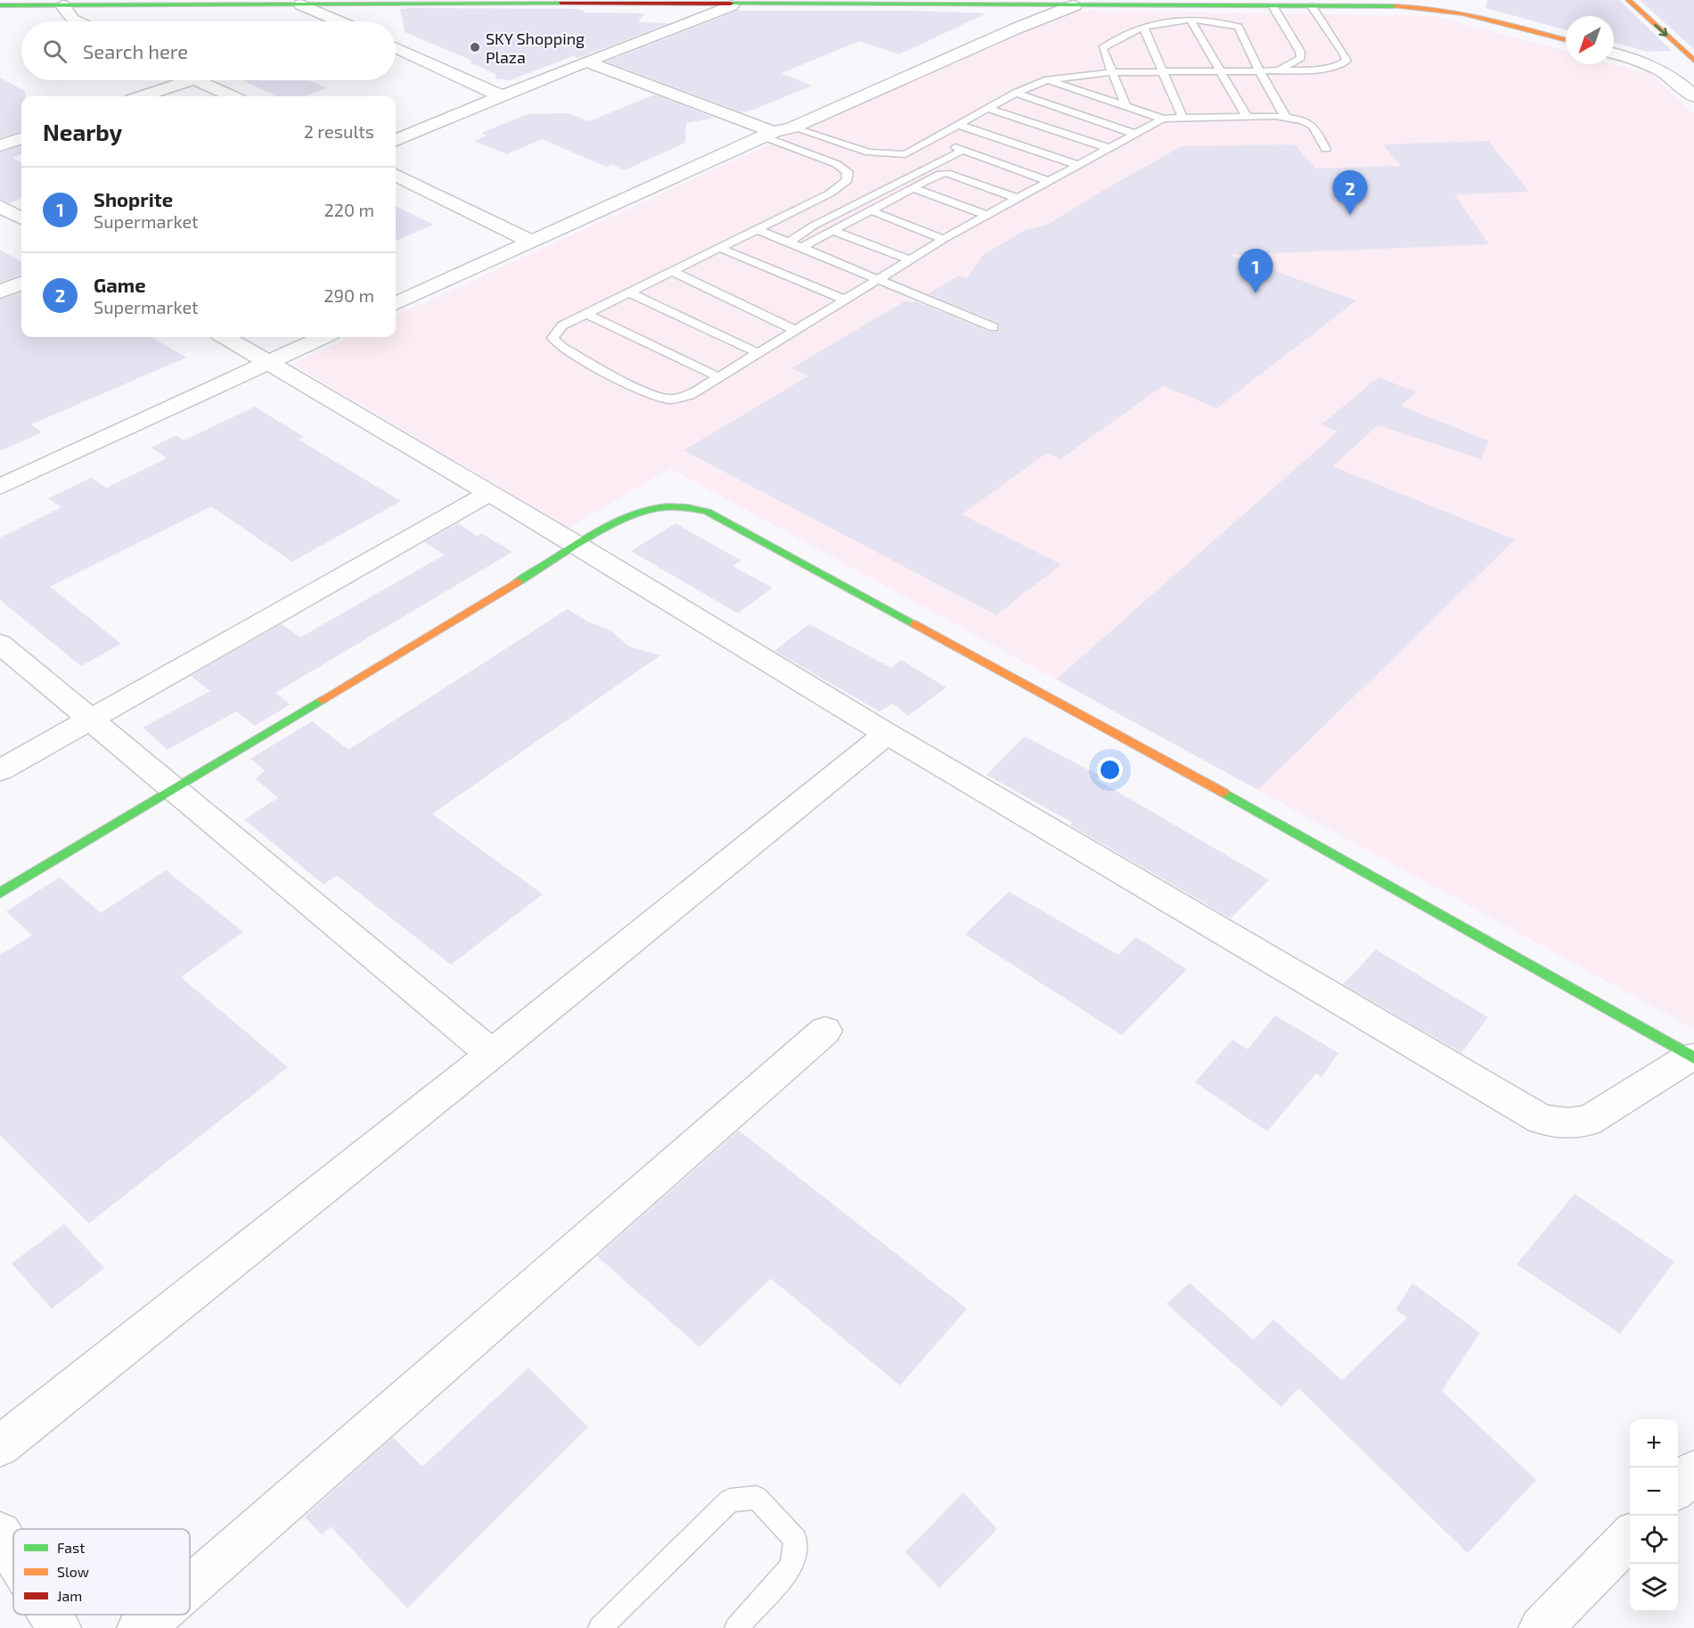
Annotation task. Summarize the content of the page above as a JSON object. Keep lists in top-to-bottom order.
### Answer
{
  "places": ["SKY Shopping Plaza"],
  "legend": ["Fast", "Slow", "Jam"],
  "north": "bottom left",
  "page": {
    "search": "Search here",
    "heading": ["Nearby", "2 results"],
    "list": [
      {
        "mark": "1",
        "name": "Shoprite",
        "note": "Supermarket",
        "value": "220 m"
      },
      {
        "mark": "2",
        "name": "Game",
        "note": "Supermarket",
        "value": "290 m"
      }
    ],
    "pins": ["2", "1"],
    "map_buttons": ["+", "−"]
  }
}
